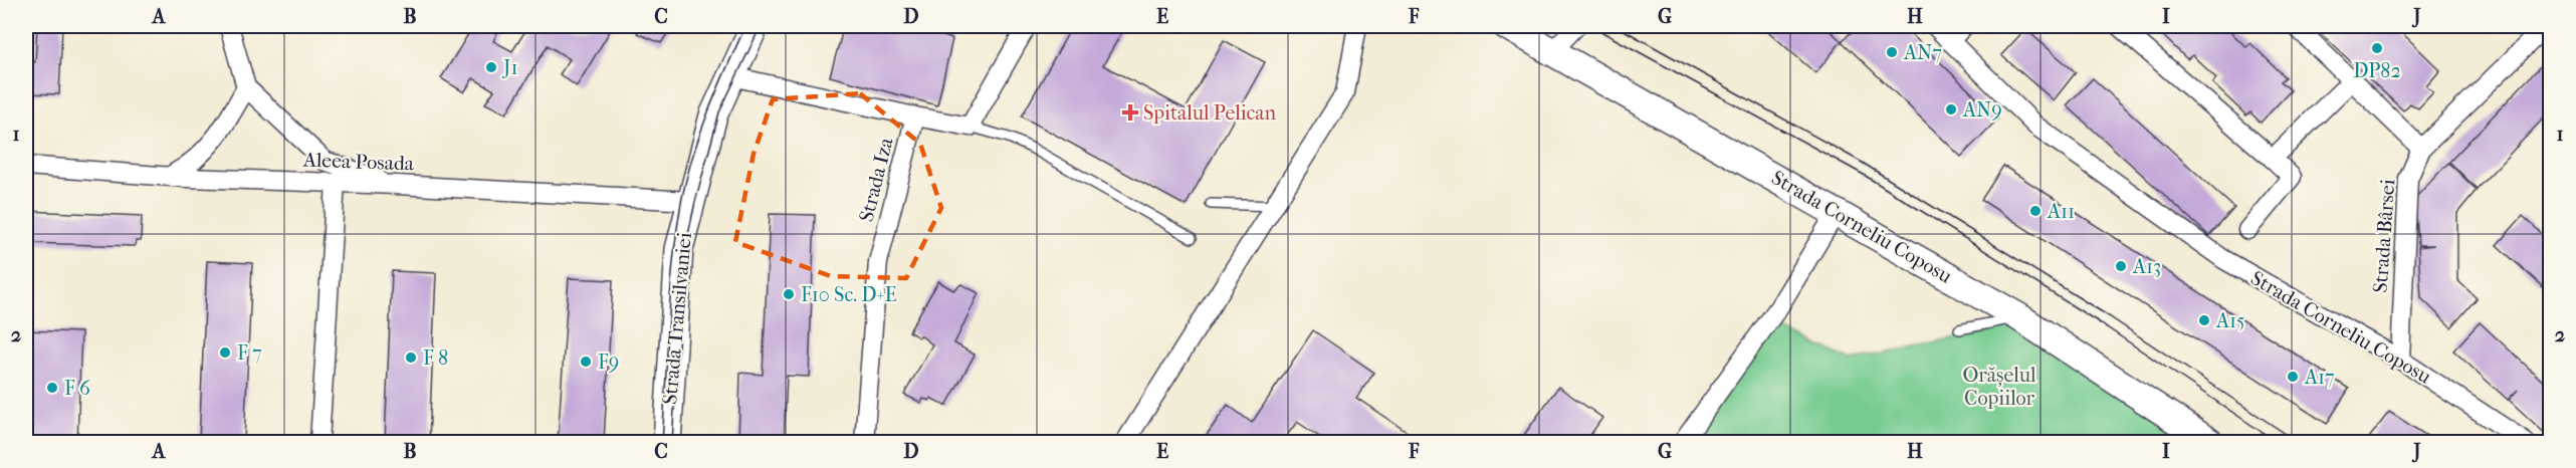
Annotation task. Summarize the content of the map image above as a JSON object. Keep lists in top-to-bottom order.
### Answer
{
  "streets": {
    "main road": ["Strada Corneliu Coposu", "Strada Transilvaniei"],
    "street": ["Aleea Posada", "Strada Iza", "Strada Bârsei"]
  },
  "crossings": [
    ["Aleea Posada", "Strada Transilvaniei"],
    ["Strada Iza", "Strada Transilvaniei"],
    ["Strada Corneliu Coposu", "Strada Bârsei"]
  ],
  "parks": ["Orășelul Copiilor"],
  "places": {
    "other": [
      "DP82",
      "AN7",
      "J1",
      "AN9",
      "A11",
      "A13",
      "F10 Sc. D+E",
      "A15",
      "F 7",
      "F 8",
      "F9",
      "A17",
      "F 6"
    ],
    "health": ["Spitalul Pelican"]
  },
  "grid": {
    "columns": [
      "A",
      "B",
      "C",
      "D",
      "E",
      "F",
      "G",
      "H",
      "I",
      "J"
    ],
    "rows": ["1", "2"]
  }
}
